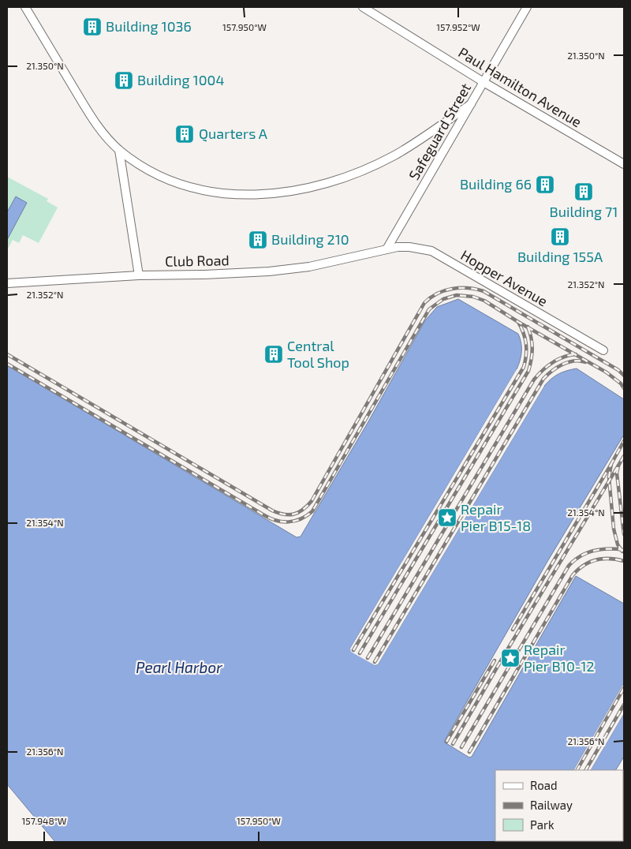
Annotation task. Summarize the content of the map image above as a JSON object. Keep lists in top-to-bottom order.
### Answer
{
  "streets": {
    "street": [
      "Paul Hamilton Avenue",
      "Safeguard Street",
      "Club Road",
      "Hopper Avenue"
    ]
  },
  "crossings": [
    ["Paul Hamilton Avenue", "Safeguard Street"],
    ["Safeguard Street", "Club Road"],
    ["Safeguard Street", "Hopper Avenue"],
    ["Club Road", "Hopper Avenue"]
  ],
  "water": ["Pearl Harbor"],
  "places": {
    "building": [
      "Building 1036",
      "Building 1004",
      "Quarters A",
      "Building 66",
      "Building 71",
      "Building 155A",
      "Building 210",
      "Central Tool Shop"
    ],
    "place": ["Repair Pier B15-18", "Repair Pier B10-12"]
  },
  "legend": ["Road", "Railway", "Park"],
  "coordinates": [
    "157.950°W",
    "157.952°W",
    "21.350°N",
    "21.352°N",
    "21.354°N",
    "21.356°N",
    "157.948°W"
  ]
}
